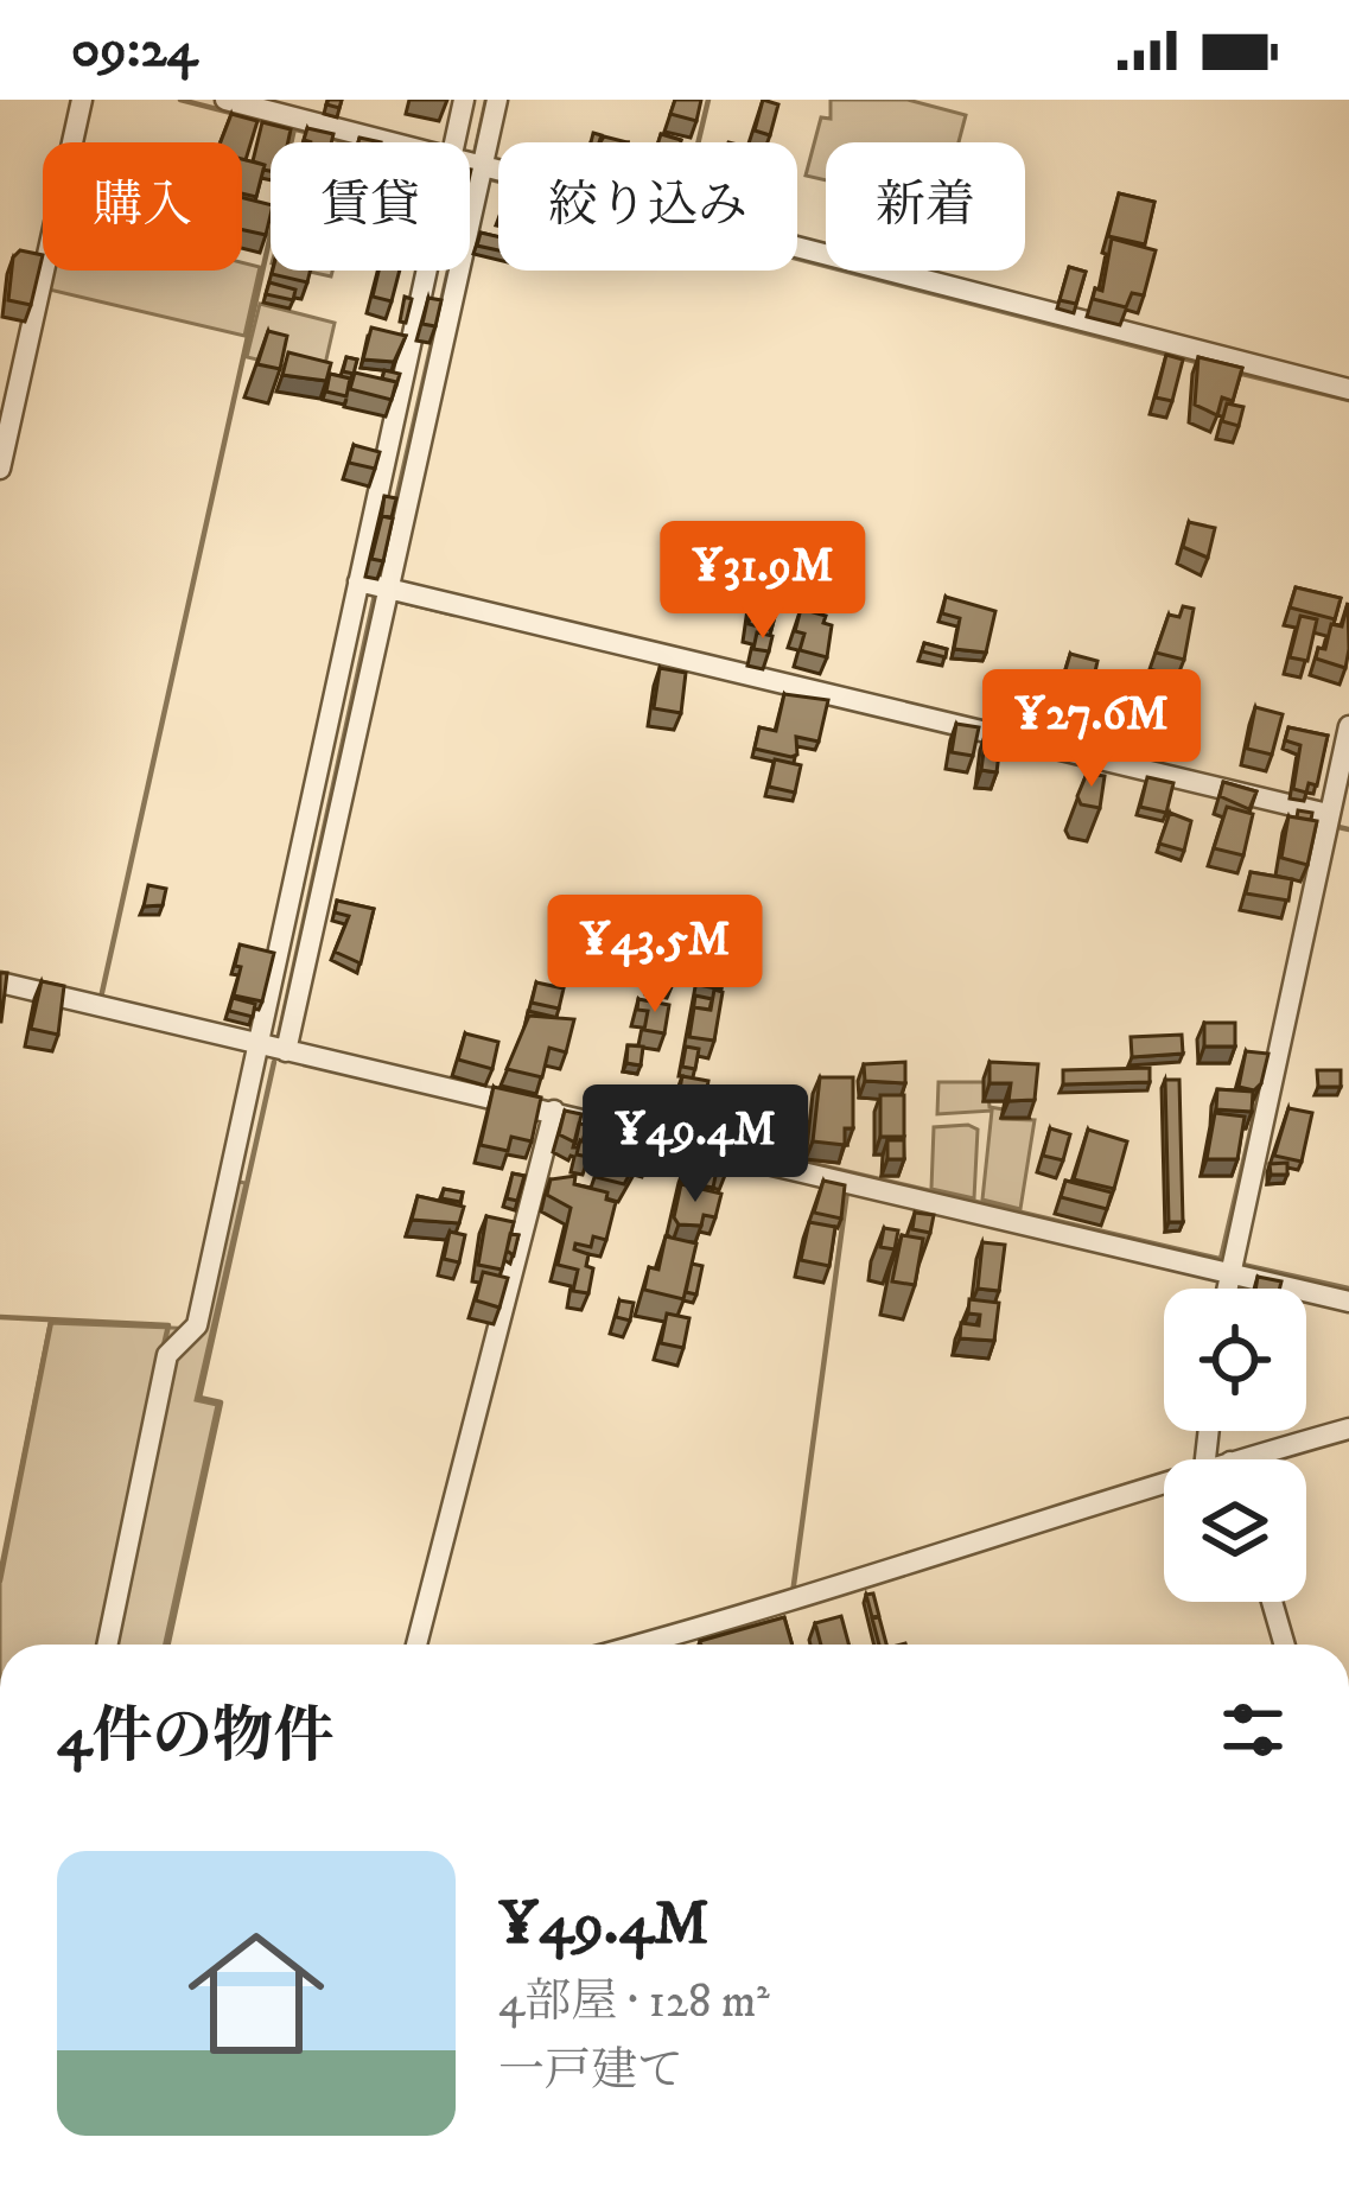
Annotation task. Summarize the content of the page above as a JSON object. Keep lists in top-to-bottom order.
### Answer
{
  "page": {
    "status": "09:24",
    "chip": [
      "購入",
      "賃貸",
      "絞り込み",
      "新着"
    ],
    "price": [
      "¥31.9M",
      "¥27.6M",
      "¥43.5M",
      "¥49.4M"
    ],
    "heading": "4件の物件",
    "list": [
      {
        "name": "¥49.4M",
        "note": "4部屋 · 128 m² · 一戸建て"
      }
    ]
  }
}
